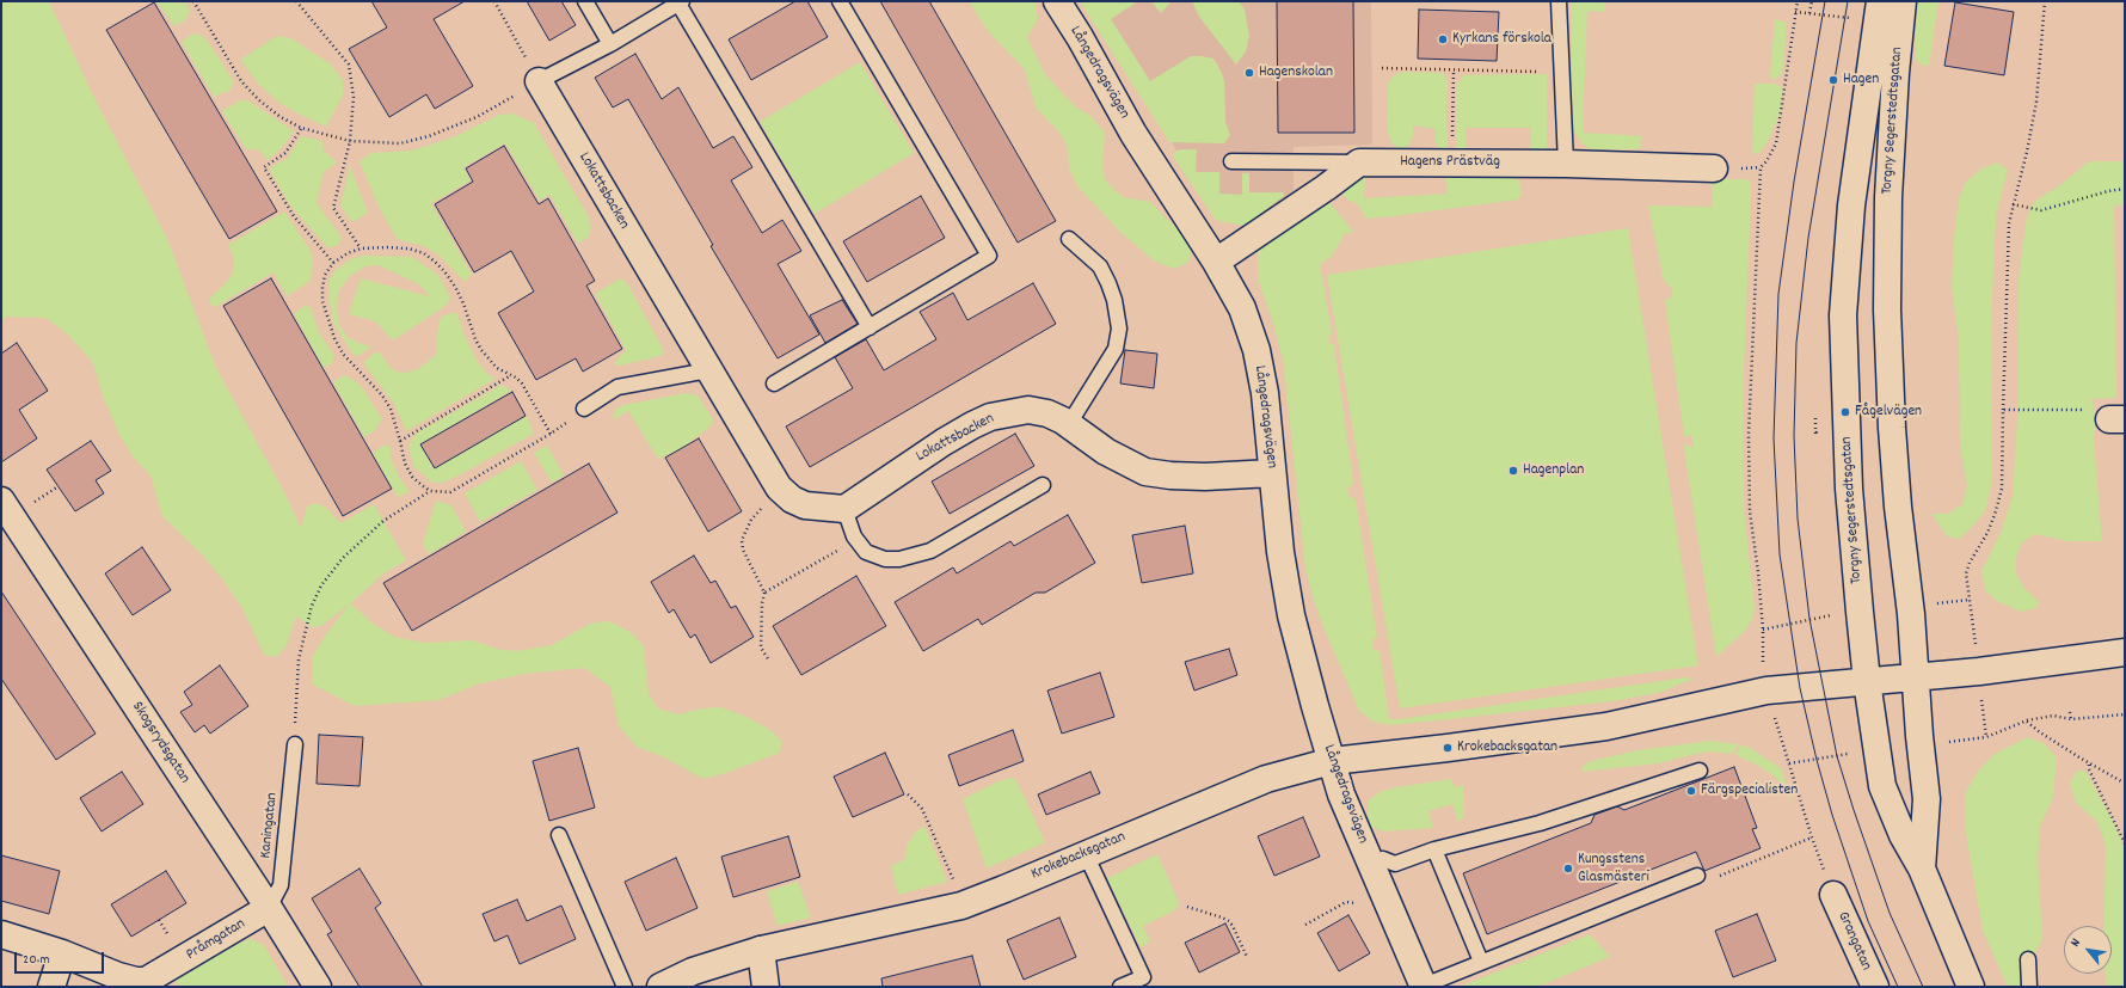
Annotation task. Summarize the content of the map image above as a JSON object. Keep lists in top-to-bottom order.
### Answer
{
  "streets": {
    "street": [
      "Långedragsvägen",
      "Torgny Segerstedtsgatan",
      "Hagens Prästväg",
      "Lokattsbacken",
      "Skogsrydsgatan",
      "Krokebacksgatan",
      "Pråmgatan",
      "Grangatan"
    ],
    "lane": ["Kaningatan"]
  },
  "crossings": [
    ["Långedragsvägen", "Lokattsbacken"],
    ["Långedragsvägen", "Krokebacksgatan"],
    ["Torgny Segerstedtsgatan", "Krokebacksgatan"],
    ["Skogsrydsgatan", "Kaningatan"],
    ["Skogsrydsgatan", "Pråmgatan"],
    ["Kaningatan", "Pråmgatan"]
  ],
  "places": [
    "Kyrkans förskola",
    "Hagenskolan",
    "Hagen",
    "Fågelvägen",
    "Hagenplan",
    "Krokebacksgatan",
    "Färgspecialisten",
    "Kungsstens Glasmästeri"
  ],
  "scale_bar": "20 m",
  "north": "top left"
}
